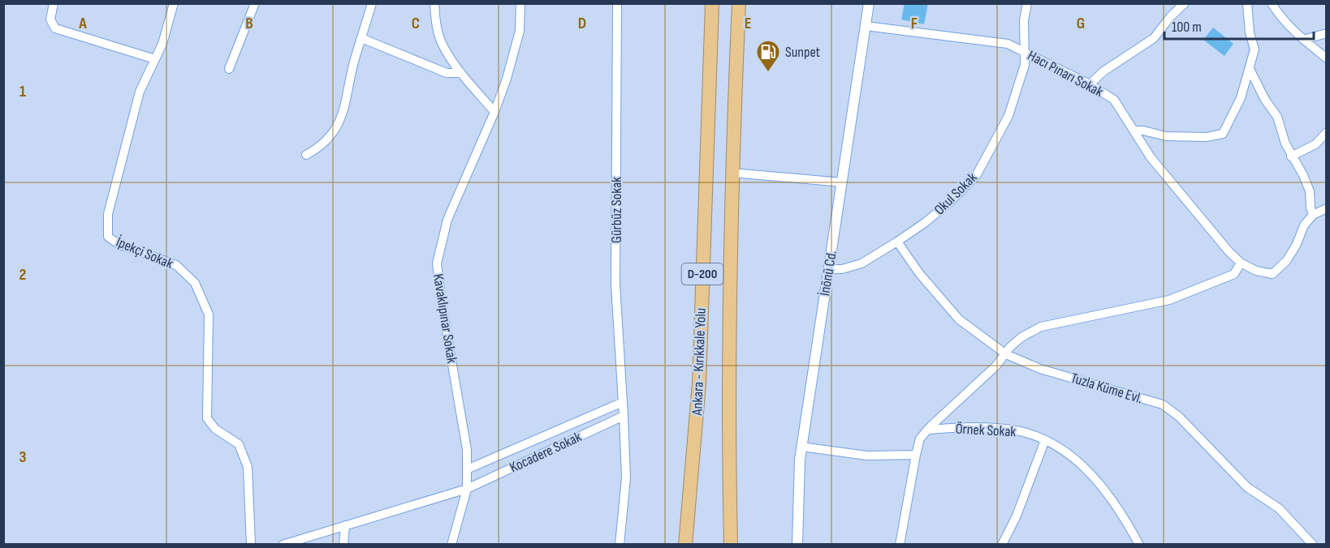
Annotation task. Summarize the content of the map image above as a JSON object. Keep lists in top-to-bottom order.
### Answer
{
  "streets": {
    "highway": ["D-200", "Ankara - Kırıkkale Yolu"],
    "street": [
      "Hacı Pınarı Sokak",
      "Okul Sokak",
      "Gürbüz Sokak",
      "İpekçi Sokak",
      "İnönü Cd.",
      "Kavaklıpınar Sokak",
      "Tuzla Küme Evl.",
      "Örnek Sokak",
      "Kocadere Sokak"
    ]
  },
  "crossings": [
    ["Hacı Pınarı Sokak", "Okul Sokak"],
    ["Hacı Pınarı Sokak", "İnönü Cd."],
    ["Okul Sokak", "İnönü Cd."],
    ["Okul Sokak", "Tuzla Küme Evl."],
    ["Gürbüz Sokak", "Kocadere Sokak"],
    ["Kavaklıpınar Sokak", "Kocadere Sokak"]
  ],
  "places": {
    "fuel station": ["Sunpet"]
  },
  "scale_bar": "100 m",
  "grid": {
    "columns": [
      "A",
      "B",
      "C",
      "D",
      "E",
      "F",
      "G"
    ],
    "rows": ["1", "2", "3"]
  }
}
